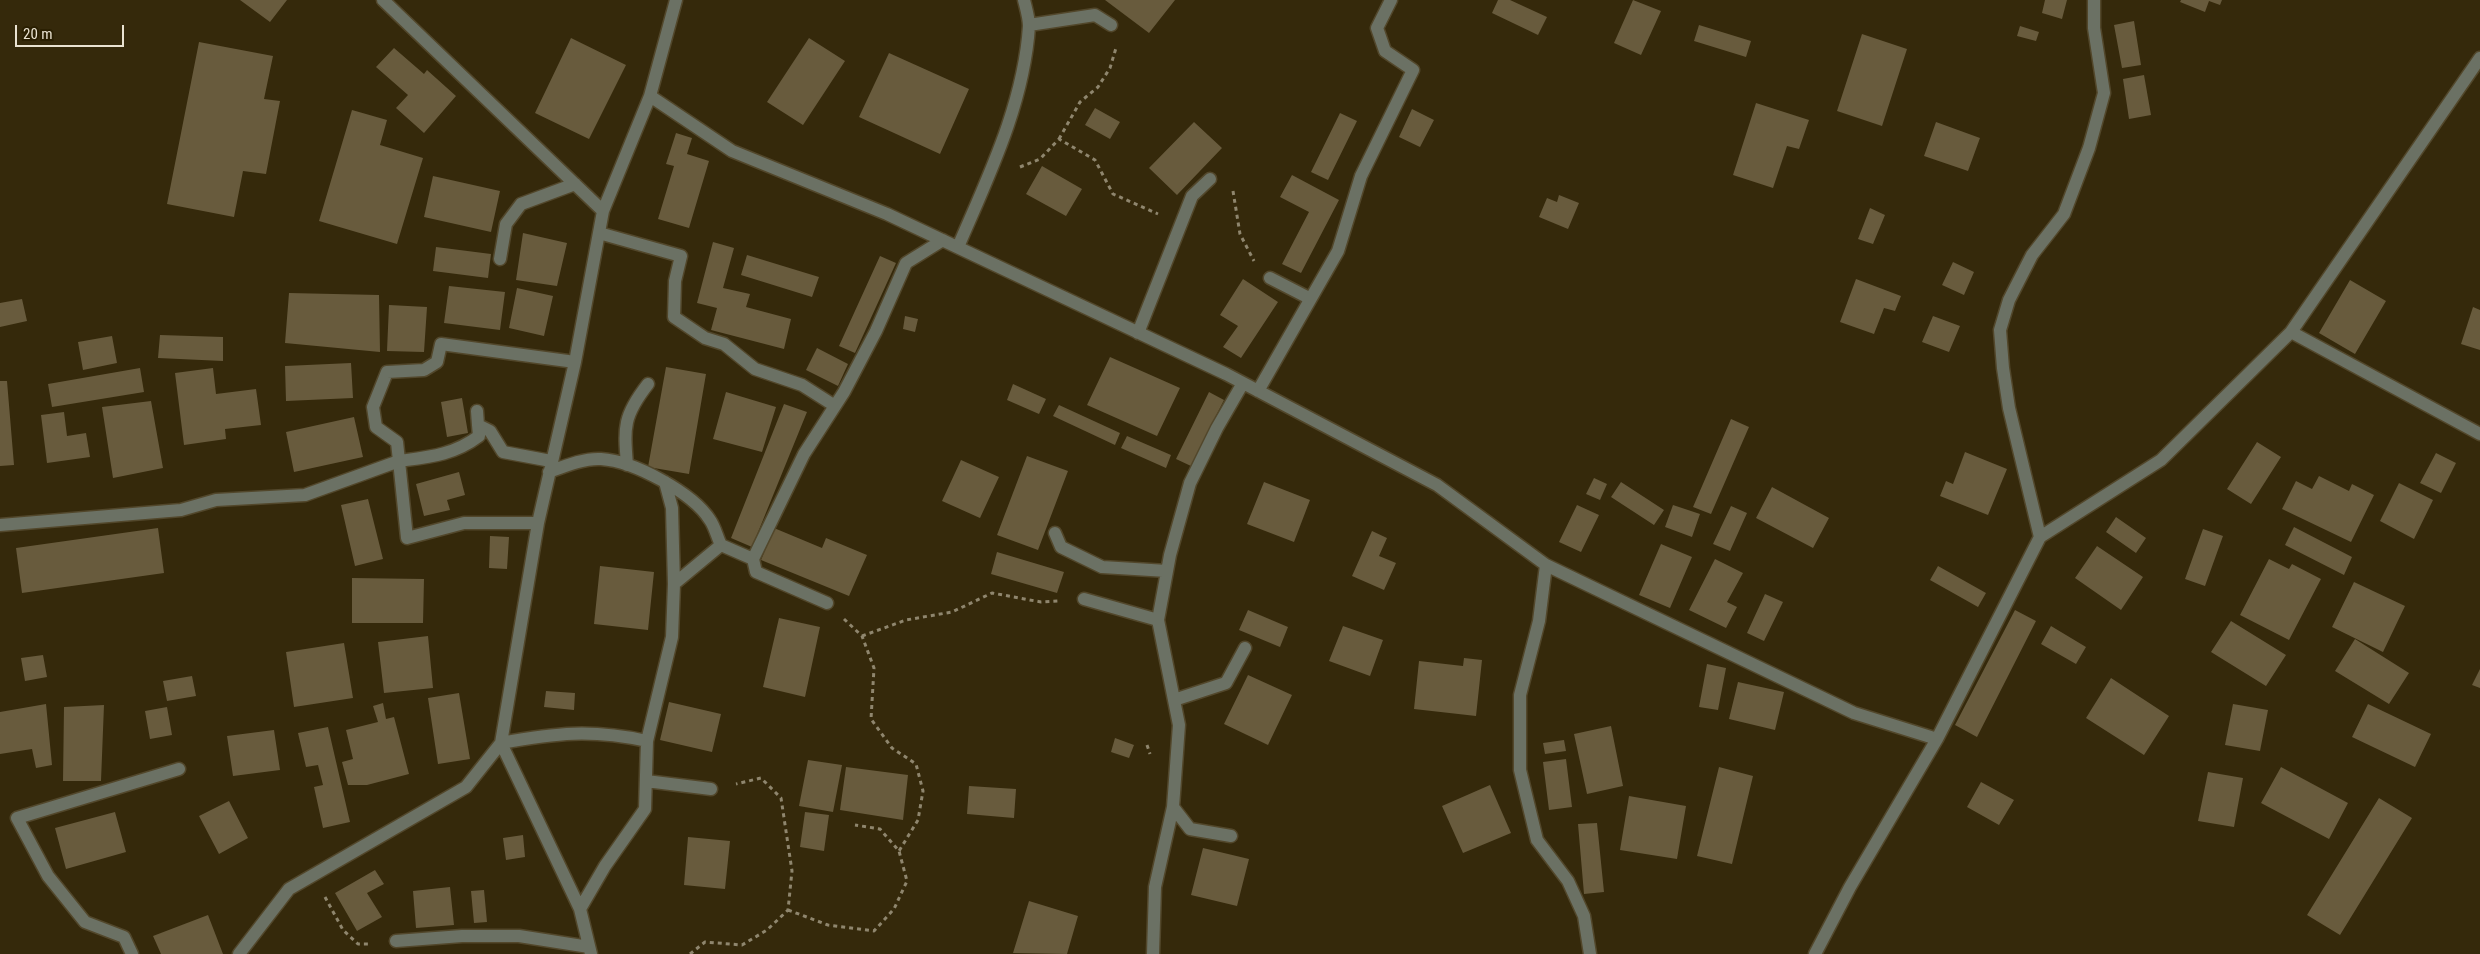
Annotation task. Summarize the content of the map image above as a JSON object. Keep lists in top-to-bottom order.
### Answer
{
  "scale_bar": "20 m"
}
